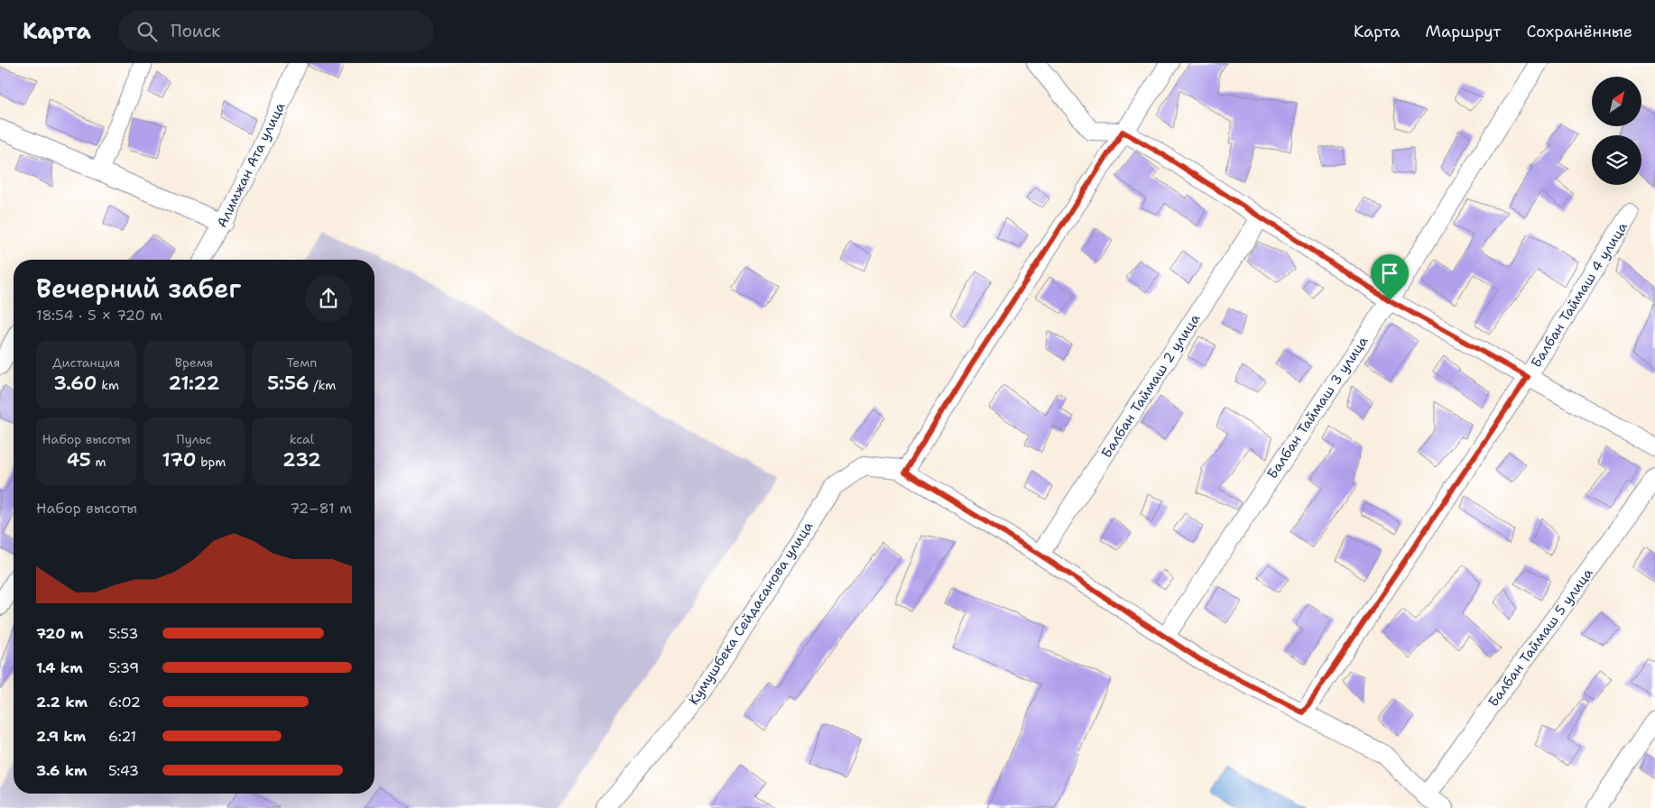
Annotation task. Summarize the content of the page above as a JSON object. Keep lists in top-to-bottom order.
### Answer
{
  "streets": {
    "street": [
      "Алимжан Ата улица",
      "Балбан Таймаш 4 улица",
      "Балбан Таймаш 2 улица",
      "Балбан Таймаш 3 улица",
      "Кумушбека Сейдасанова улица",
      "Балбан Таймаш 5 улица"
    ]
  },
  "north": "top right",
  "page": {
    "header": "Карта",
    "search": "Поиск",
    "nav": ["Карта", "Маршрут", "Сохранённые"],
    "heading": ["Вечерний забег", "18:54 · 5 × 720 m"],
    "stats": [
      ["Дистанция", "3.60 km"],
      ["Время", "21:22"],
      ["Темп", "5:56 /km"],
      ["Набор высоты", "45 m"],
      ["Пульс", "170 bpm"],
      ["kcal", "232"]
    ],
    "chart": ["Набор высоты", "72–81 m"],
    "list": [
      {
        "name": "720 m",
        "note": "5:53"
      },
      {
        "name": "1.4 km",
        "note": "5:39"
      },
      {
        "name": "2.2 km",
        "note": "6:02"
      },
      {
        "name": "2.9 km",
        "note": "6:21"
      },
      {
        "name": "3.6 km",
        "note": "5:43"
      }
    ]
  }
}
